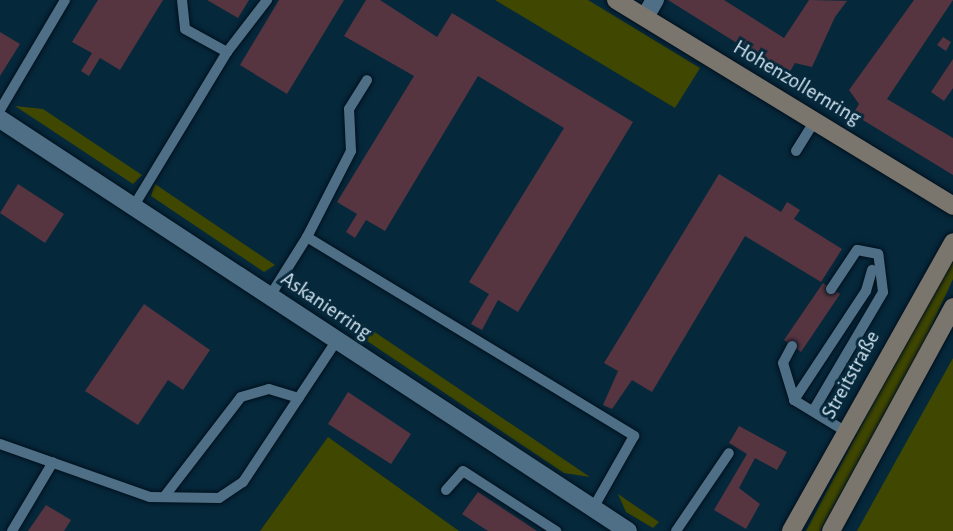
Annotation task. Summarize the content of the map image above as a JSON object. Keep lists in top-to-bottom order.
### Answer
{
  "streets": {
    "main road": ["Hohenzollernring", "Streitstraße"],
    "street": ["Askanierring"]
  }
}
